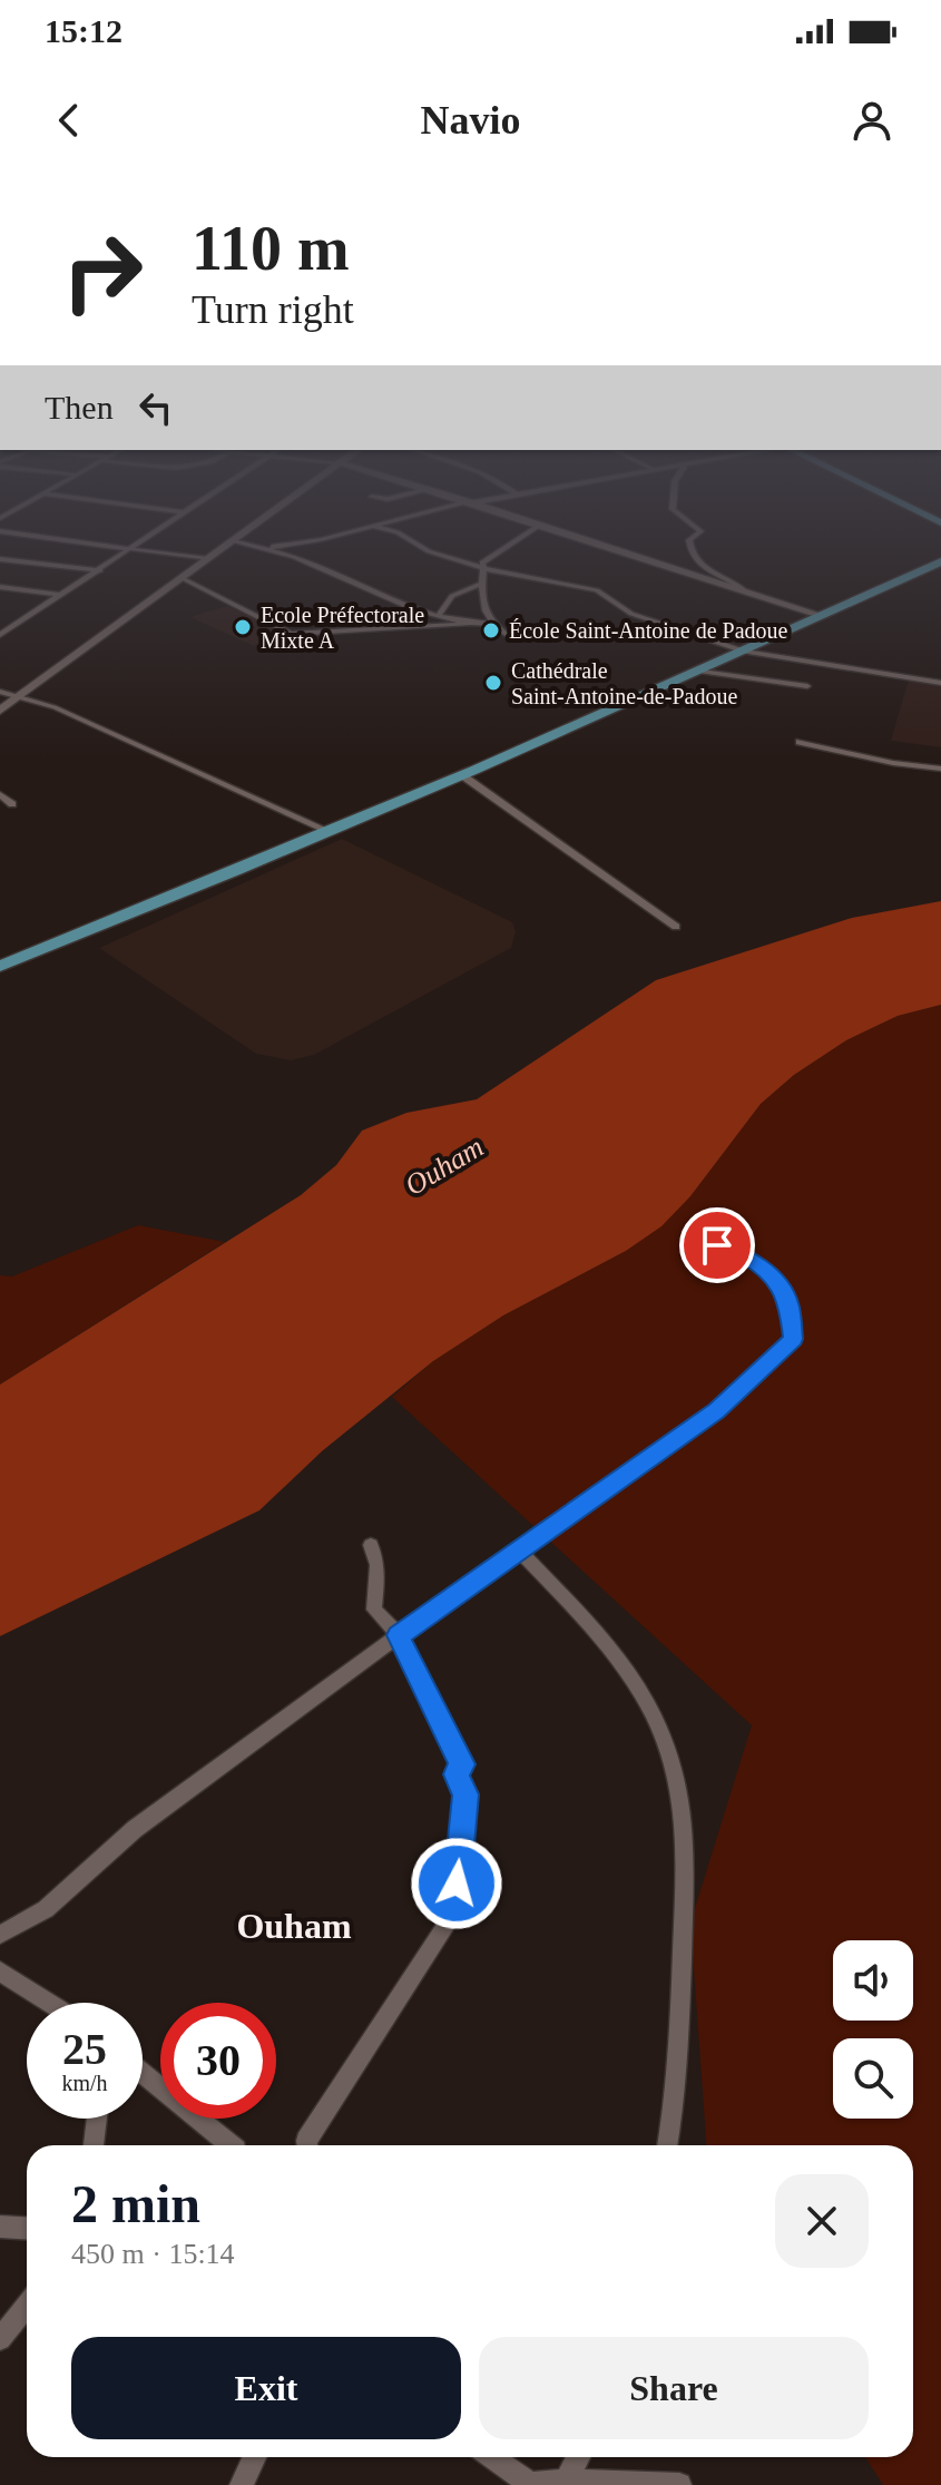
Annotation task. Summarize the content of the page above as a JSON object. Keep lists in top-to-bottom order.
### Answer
{
  "districts": ["Ouham"],
  "water": ["Ouham"],
  "places": ["Ecole Préfectorale Mixte A", "École Saint-Antoine de Padoue", "Cathédrale Saint-Antoine-de-Padoue"],
  "page": {
    "status": "15:12",
    "header": "Navio",
    "turn": ["110 m", "Turn right"],
    "then": "Then",
    "speed": "25 km/h",
    "limit": "30",
    "heading": ["2 min", "450 m · 15:14"],
    "buttons": ["Exit", "Share"]
  }
}
